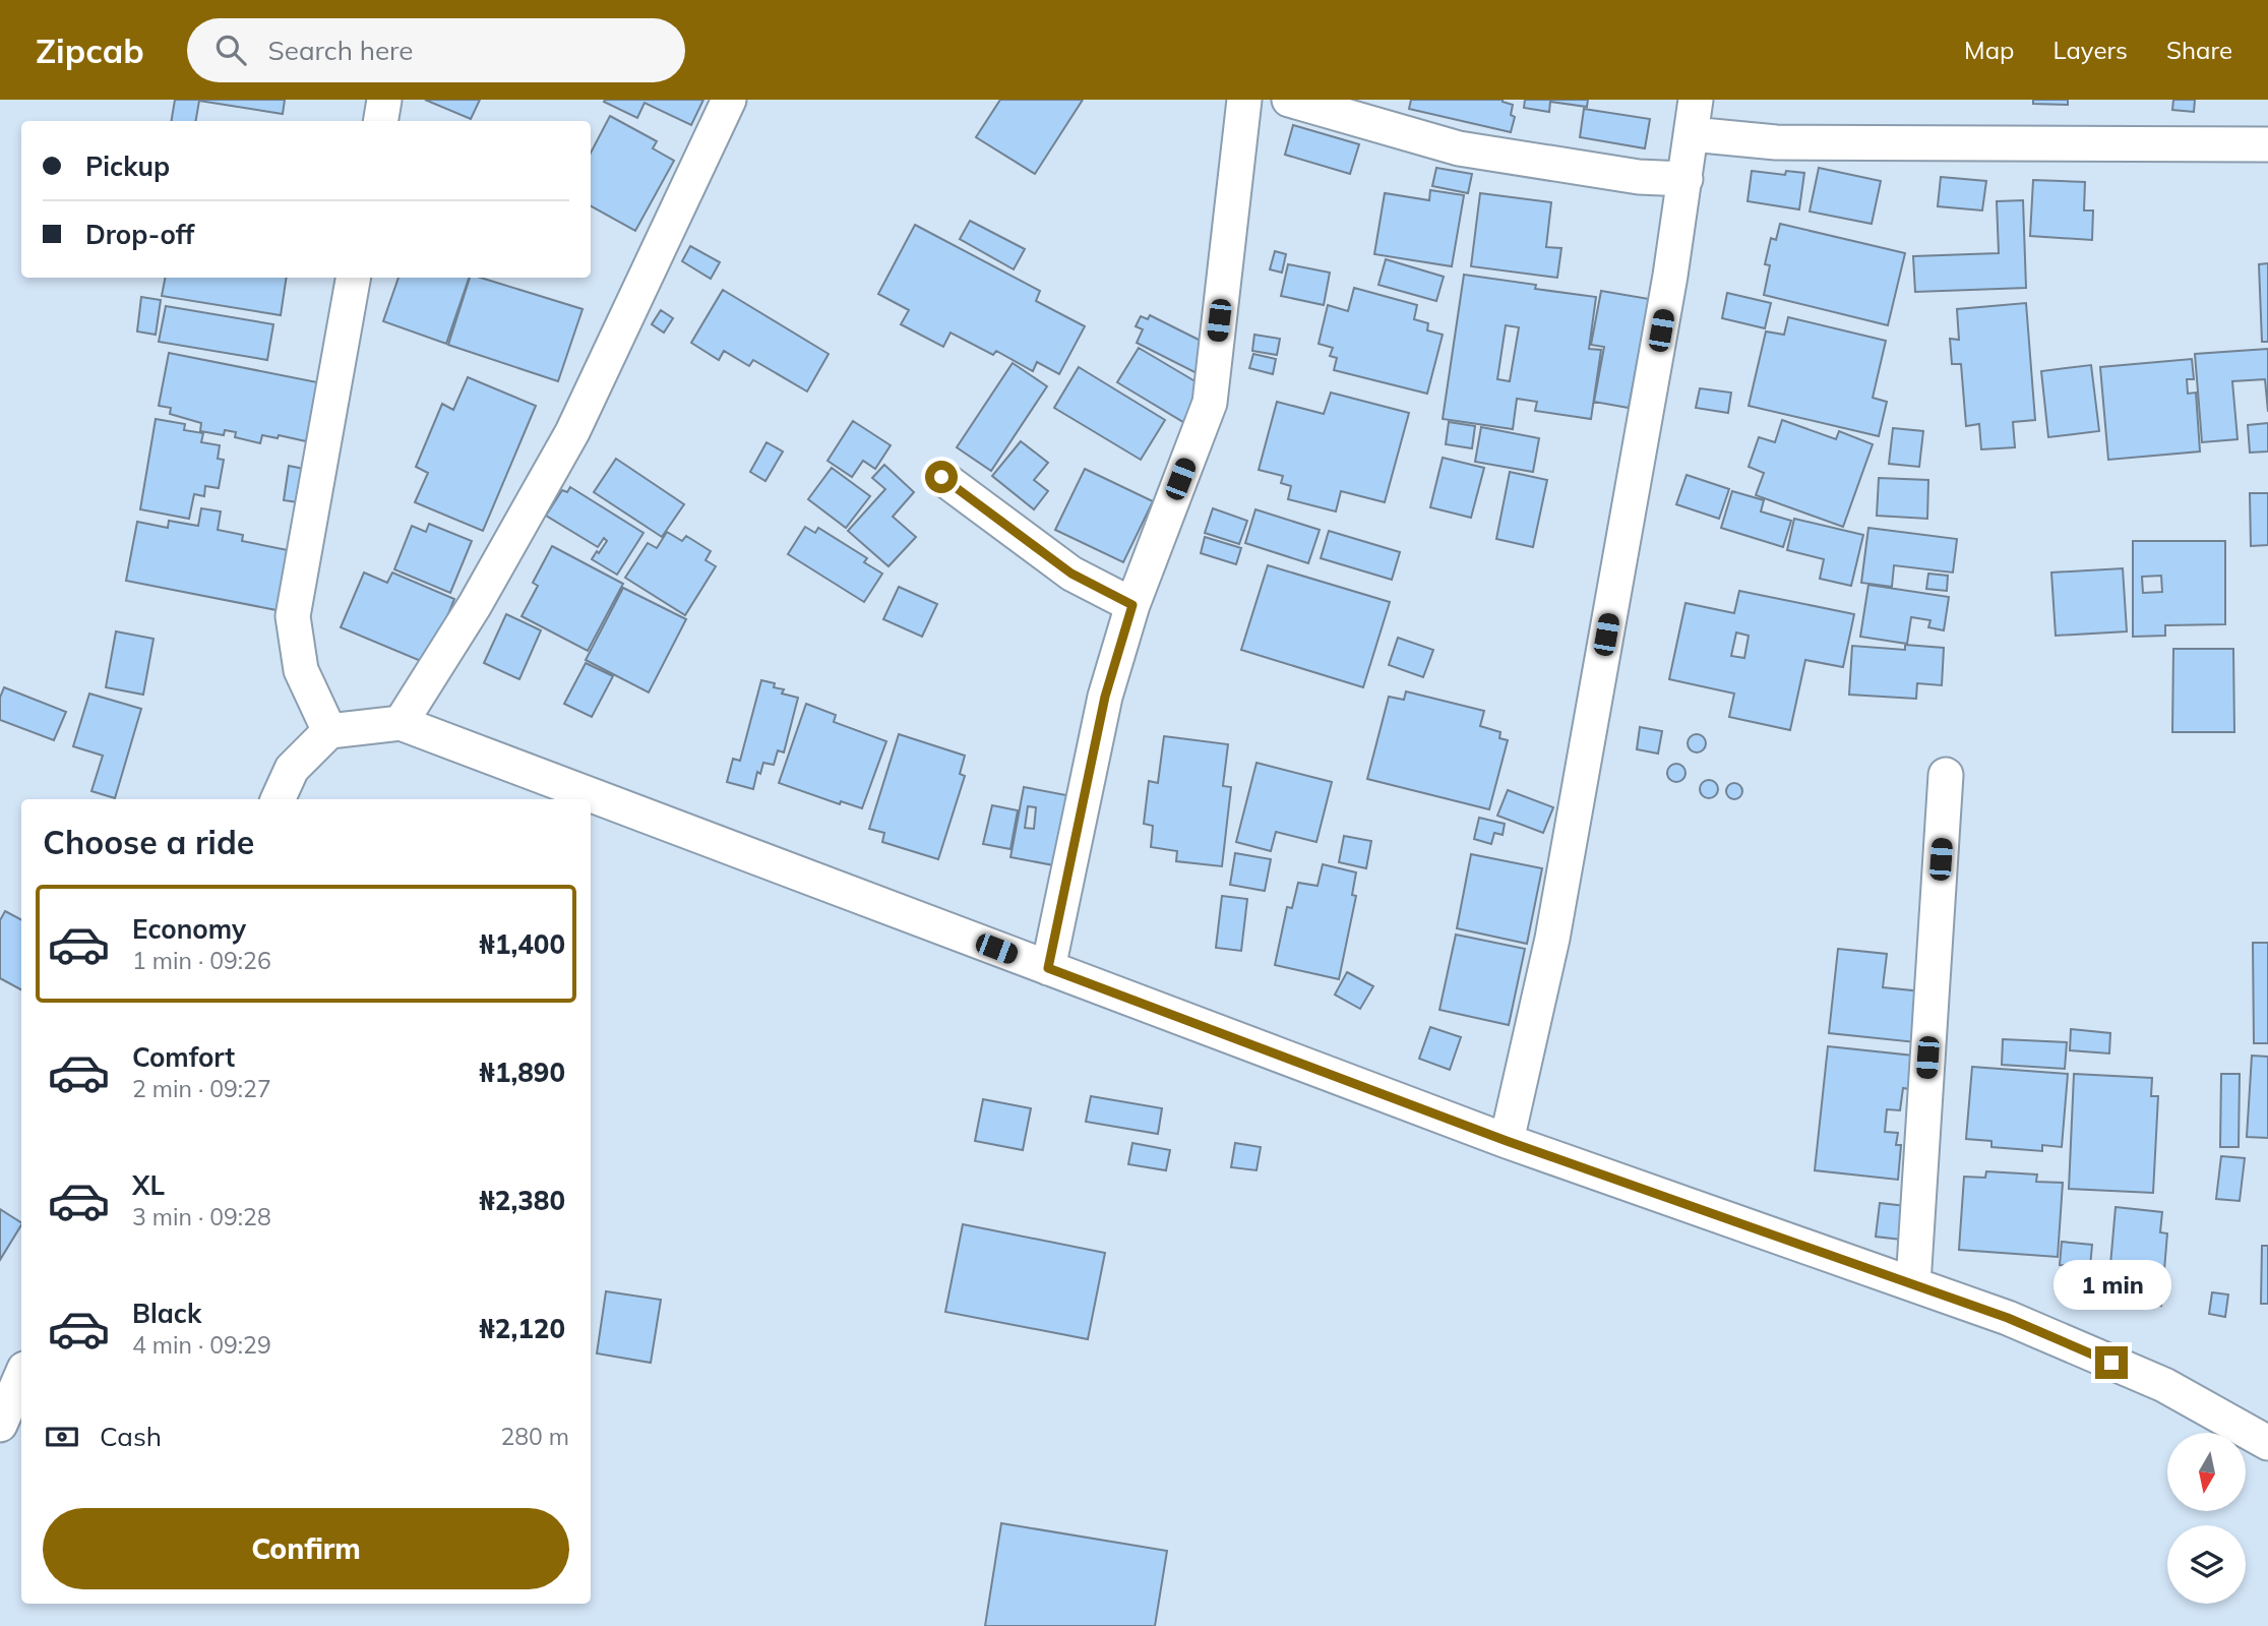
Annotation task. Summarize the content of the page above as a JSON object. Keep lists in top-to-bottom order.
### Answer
{
  "north": "bottom",
  "page": {
    "header": "Zipcab",
    "search": "Search here",
    "nav": ["Map", "Layers", "Share"],
    "banner": ["Pickup", "Drop-off"],
    "heading": "Choose a ride",
    "list": [
      {
        "name": "Economy",
        "note": "1 min · 09:26",
        "value": "₦1,400"
      },
      {
        "name": "Comfort",
        "note": "2 min · 09:27",
        "value": "₦1,890"
      },
      {
        "name": "XL",
        "note": "3 min · 09:28",
        "value": "₦2,380"
      },
      {
        "name": "Black",
        "note": "4 min · 09:29",
        "value": "₦2,120"
      }
    ],
    "bubble": "1 min",
    "pay": ["Cash", "280 m"],
    "buttons": "Confirm"
  }
}
